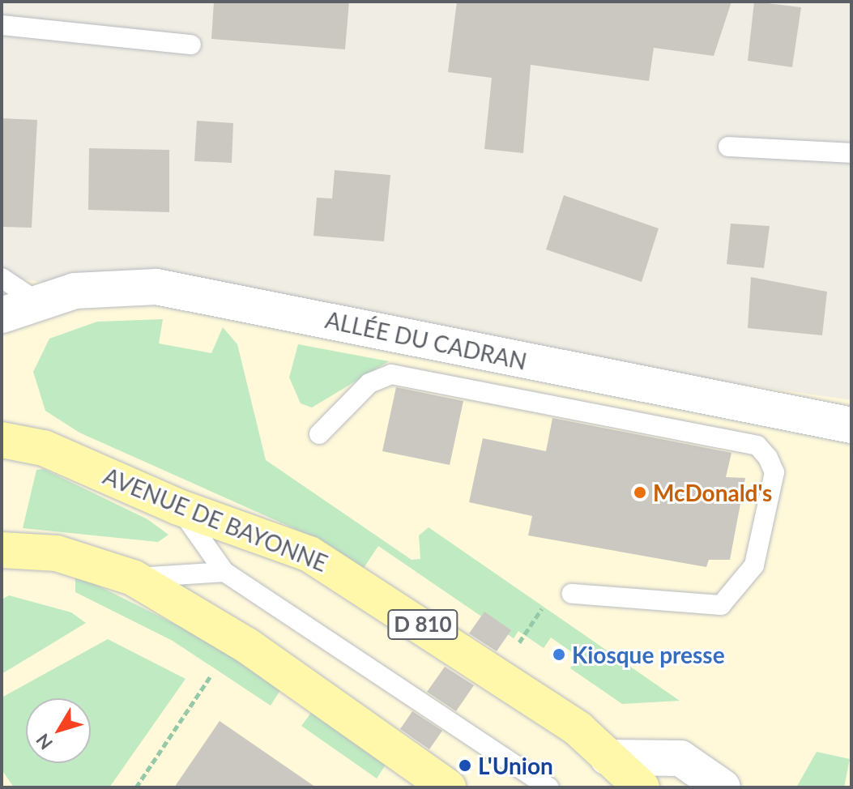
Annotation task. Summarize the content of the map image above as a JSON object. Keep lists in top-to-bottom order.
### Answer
{
  "streets": {
    "main road": ["AVENUE DE BAYONNE", "D 810"],
    "street": ["ALLÉE DU CADRAN"]
  },
  "places": ["McDonald's", "Kiosque presse", "L'Union"],
  "north": "bottom left"
}
